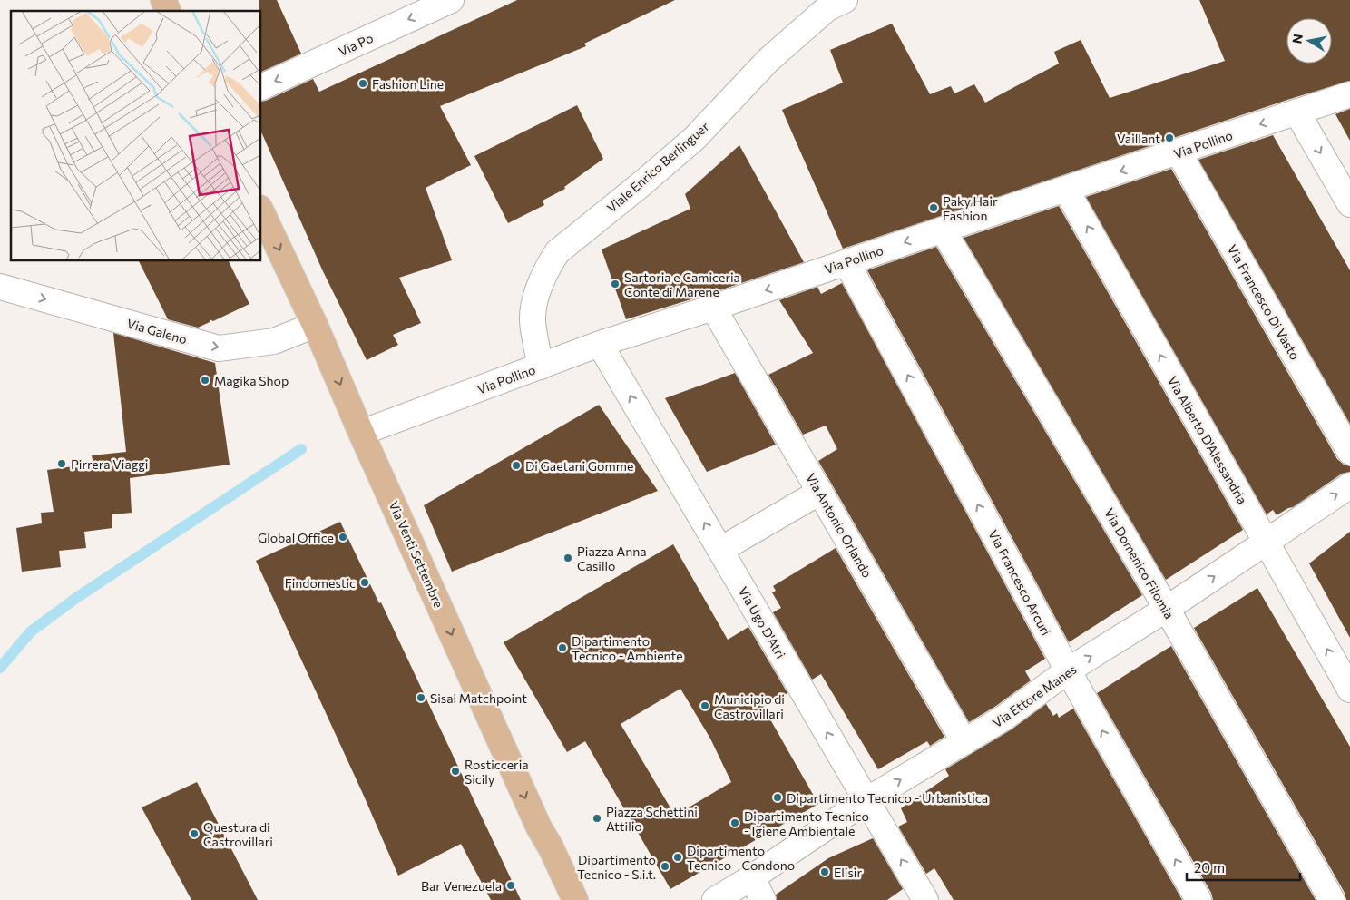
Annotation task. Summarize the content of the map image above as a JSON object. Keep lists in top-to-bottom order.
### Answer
{
  "streets": {
    "main road": ["Via Venti Settembre"],
    "street": [
      "Via Po",
      "Via Pollino",
      "Viale Enrico Berlinguer",
      "Via Francesco Di Vasto",
      "Via Galeno",
      "Via Alberto D'Alessandria",
      "Via Antonio Orlando",
      "Via Domenico Filomia",
      "Via Francesco Arcuri",
      "Via Ugo D'Atri",
      "Via Ettore Manes"
    ]
  },
  "crossings": [
    ["Via Pollino", "Viale Enrico Berlinguer"],
    ["Via Pollino", "Via Francesco Di Vasto"],
    ["Via Pollino", "Via Alberto D'Alessandria"],
    ["Via Pollino", "Via Antonio Orlando"],
    ["Via Pollino", "Via Venti Settembre"],
    ["Via Pollino", "Via Domenico Filomia"],
    ["Via Pollino", "Via Francesco Arcuri"],
    ["Via Pollino", "Via Ugo D'Atri"],
    ["Via Galeno", "Via Venti Settembre"],
    ["Via Alberto D'Alessandria", "Via Ettore Manes"],
    ["Via Antonio Orlando", "Via Ettore Manes"],
    ["Via Domenico Filomia", "Via Ettore Manes"],
    ["Via Francesco Arcuri", "Via Ettore Manes"],
    ["Via Ugo D'Atri", "Via Ettore Manes"]
  ],
  "one_way": [
    "Via Po",
    "Via Pollino",
    "Via Galeno",
    "Via Alberto D'Alessandria",
    "Via Venti Settembre",
    "Via Francesco Arcuri",
    "Via Ugo D'Atri",
    "Via Ettore Manes"
  ],
  "places": [
    "Fashion Line",
    "Vaillant",
    "Paky Hair Fashion",
    "Sartoria e Camiceria Conte di Marene",
    "Magika Shop",
    "Pirrera Viaggi",
    "Di Gaetani Gomme",
    "Global Office",
    "Piazza Anna Casillo",
    "Findomestic",
    "Dipartimento Tecnico - Ambiente",
    "Sisal Matchpoint",
    "Municipio di Castrovillari",
    "Rosticceria Sicily",
    "Dipartimento Tecnico - Urbanistica",
    "Piazza Schettini Attilio",
    "Dipartimento Tecnico - Igiene Ambientale",
    "Questura di Castrovillari",
    "Dipartimento Tecnico - Condono",
    "Dipartimento Tecnico - S.i.t.",
    "Elisir",
    "Bar Venezuela"
  ],
  "scale_bar": "20 m",
  "north": "left"
}
